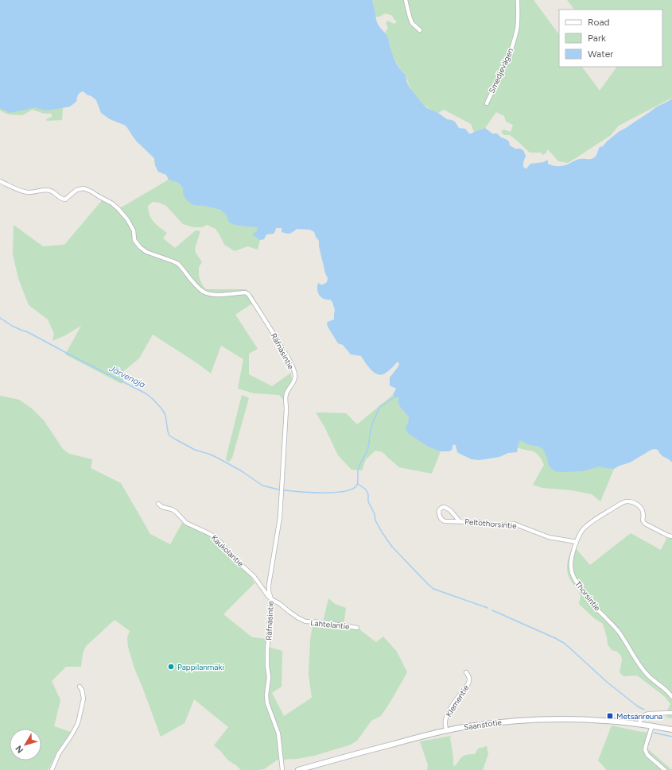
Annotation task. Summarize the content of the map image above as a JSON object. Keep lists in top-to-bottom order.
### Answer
{
  "streets": {
    "main road": ["Saaristotie"],
    "street": [
      "Smedjevägen",
      "Räfnäsintie",
      "Peltothorsintie",
      "Kaukolantie",
      "Thorsintie",
      "Lahtelantie",
      "Klementie"
    ]
  },
  "crossings": [
    ["Räfnäsintie", "Kaukolantie"],
    ["Räfnäsintie", "Lahtelantie"],
    ["Peltothorsintie", "Thorsintie"],
    ["Kaukolantie", "Lahtelantie"],
    ["Klementie", "Saaristotie"]
  ],
  "water": ["Järvenoja"],
  "places": {
    "other": ["Pappilanmäki"],
    "transit": ["Metsänreuna"]
  },
  "legend": ["Road", "Park", "Water"],
  "north": "bottom left"
}
